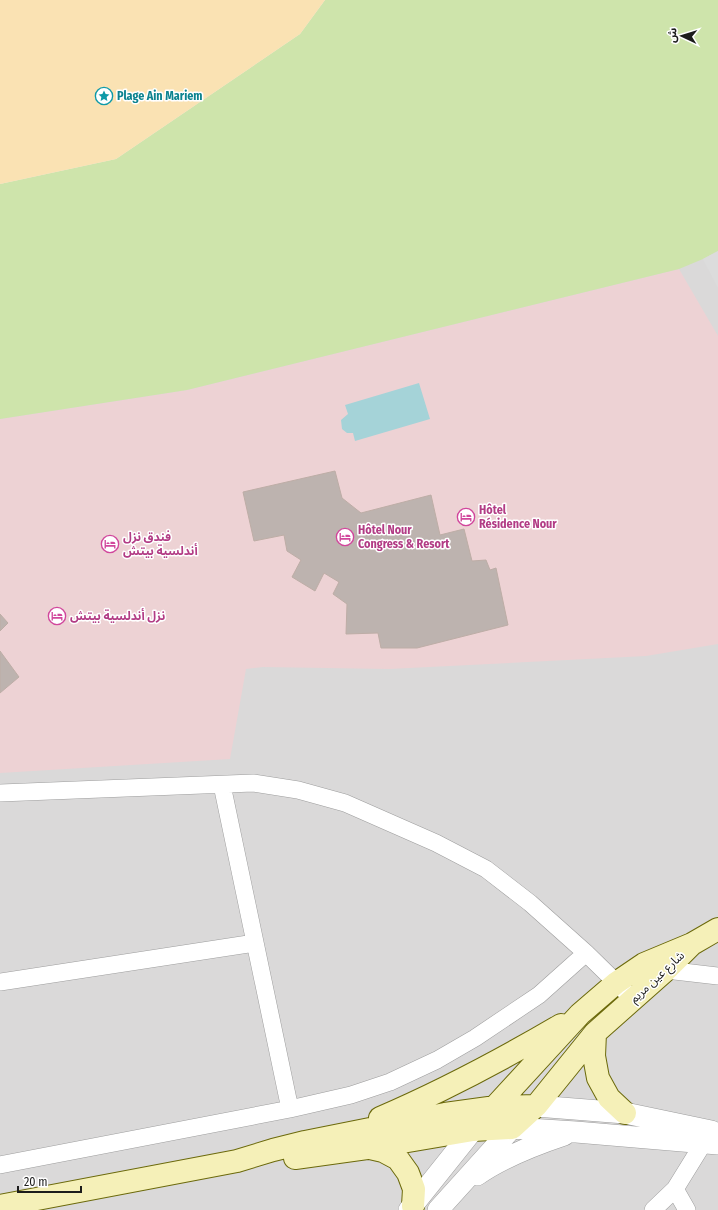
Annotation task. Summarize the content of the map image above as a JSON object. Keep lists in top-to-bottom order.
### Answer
{
  "streets": {
    "main road": ["شارع عين مريم"]
  },
  "places": {
    "place": ["Plage Ain Mariem"],
    "hotel": [
      "Hôtel Résidence Nour",
      "Hôtel Nour Congress & Resort",
      "فندق نزل أندلسية بيتش",
      "نزل أندلسية بيتش"
    ]
  },
  "scale_bar": "20 m",
  "north": "left"
}
